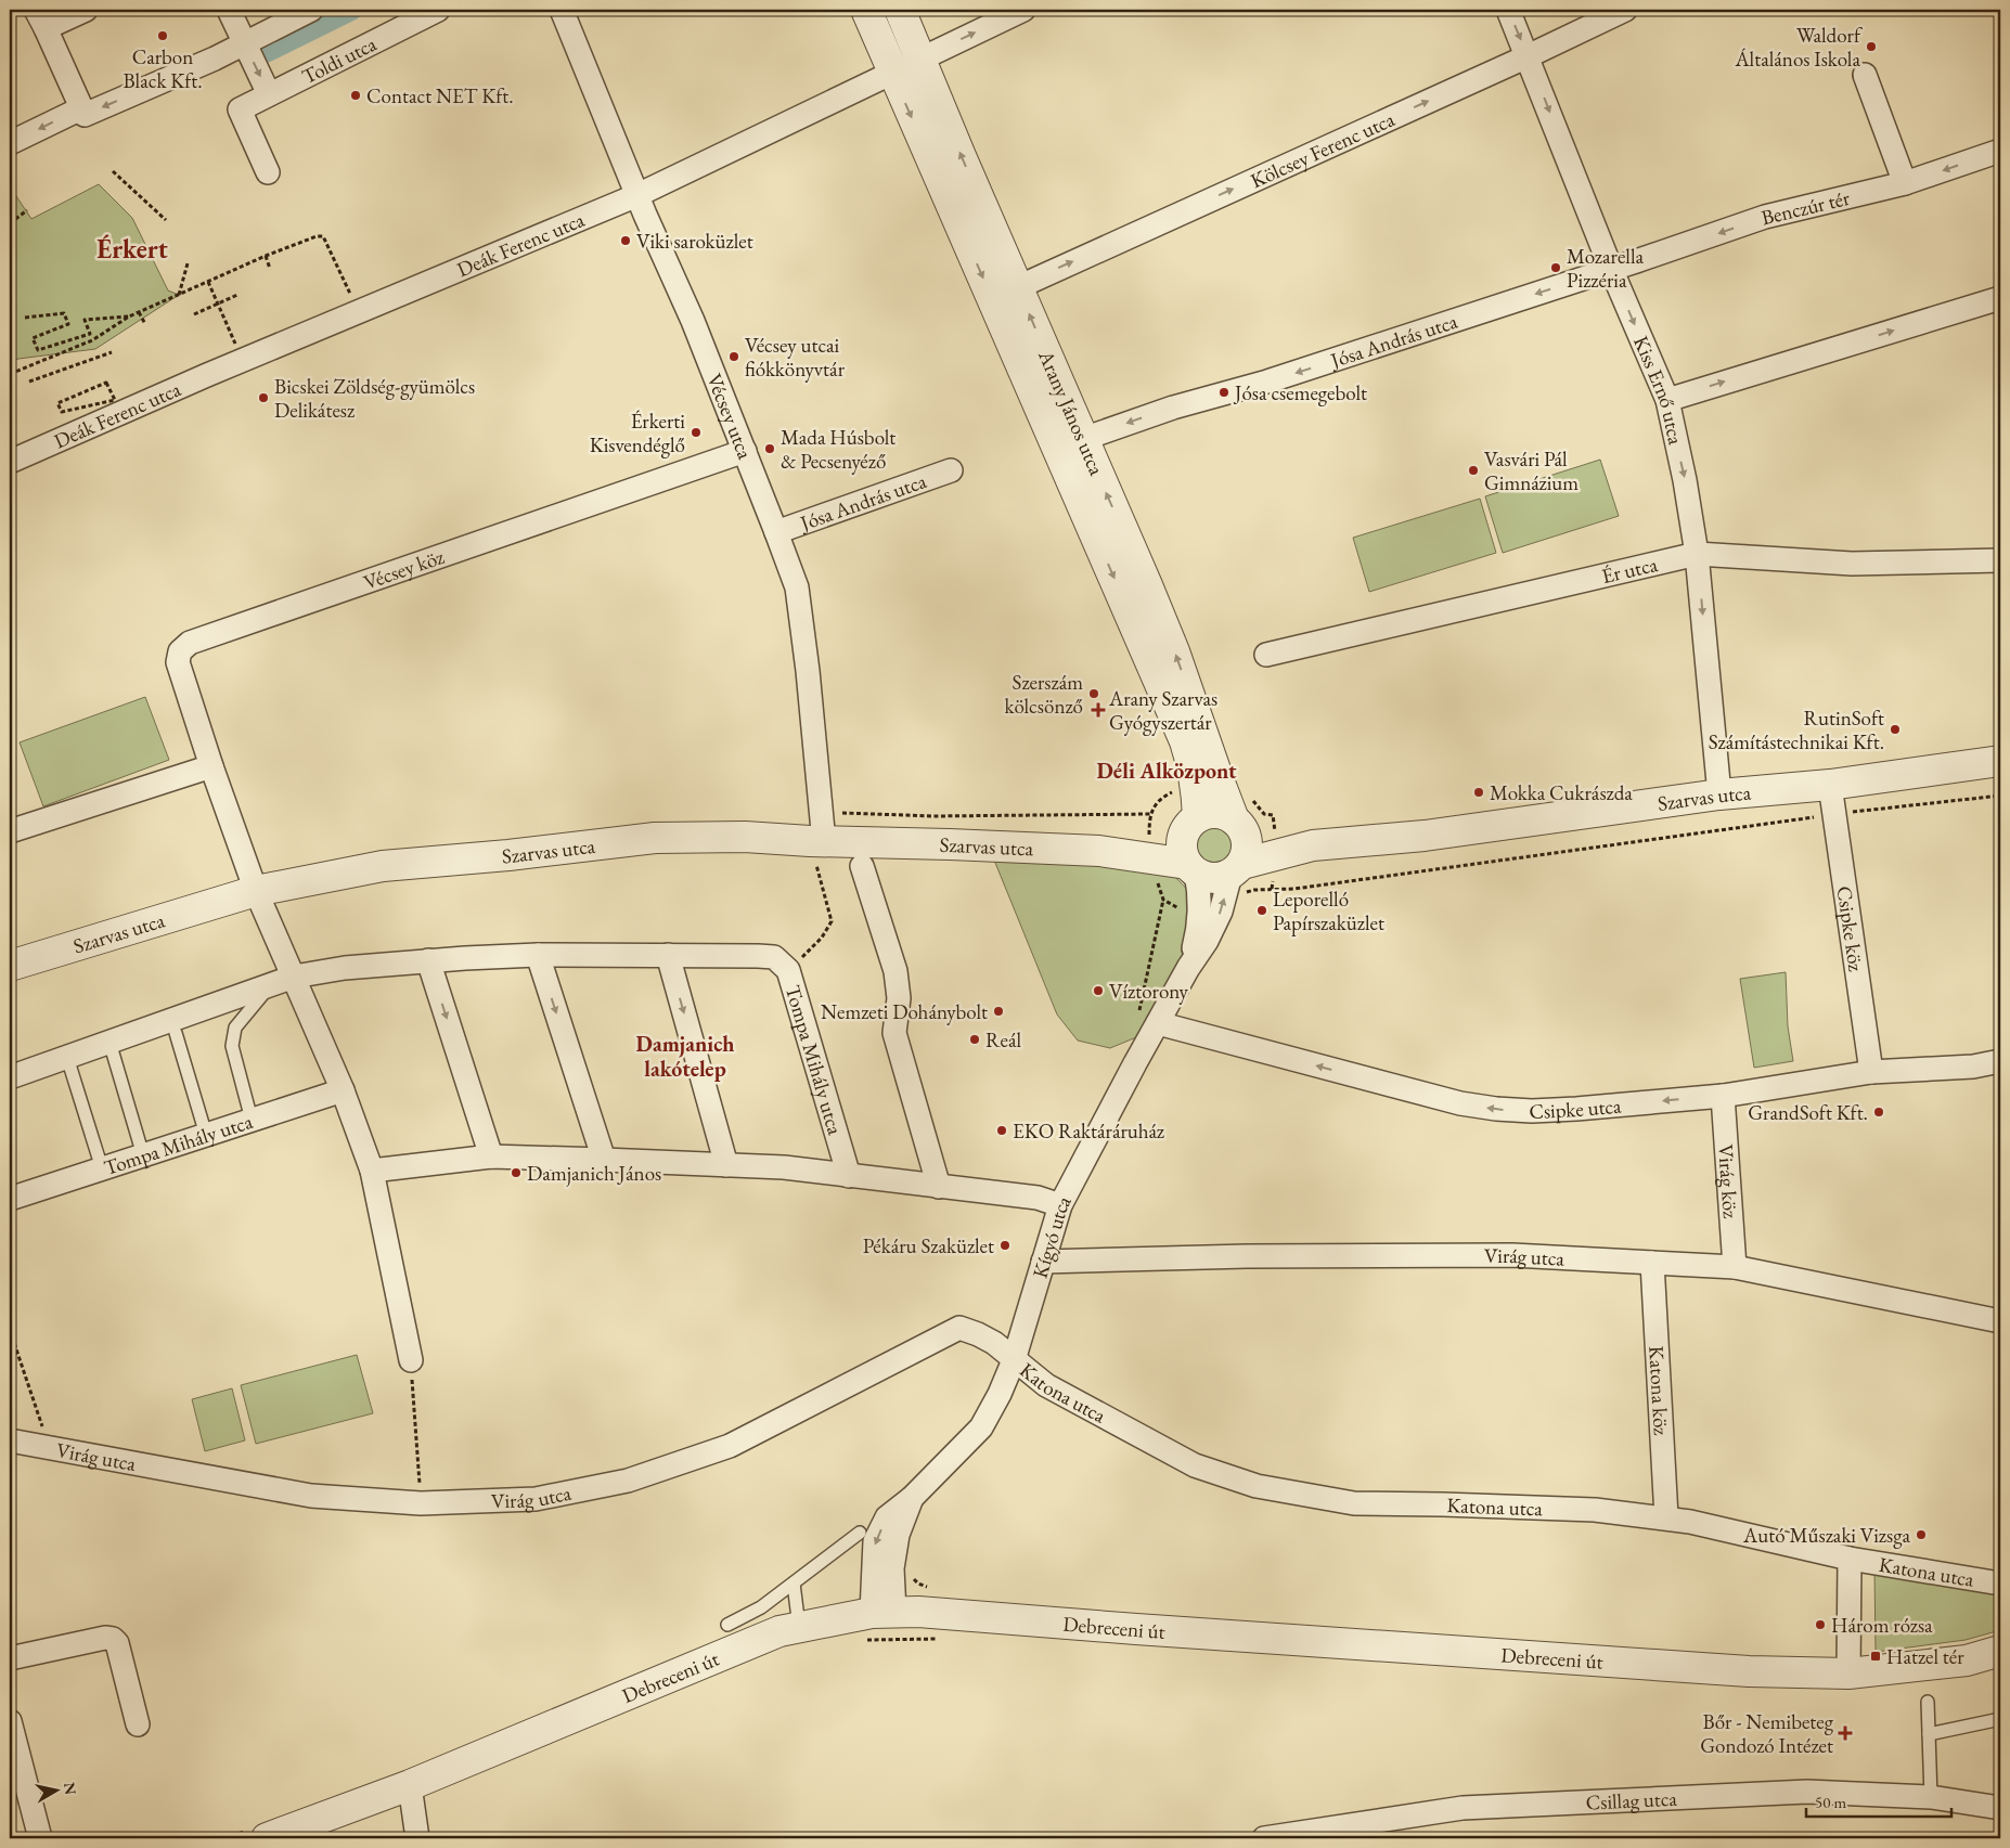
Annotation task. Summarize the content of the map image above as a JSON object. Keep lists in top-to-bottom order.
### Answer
{
  "streets": {
    "street": [
      "Toldi utca",
      "Kölcsey Ferenc utca",
      "Benczúr tér",
      "Deák Ferenc utca",
      "Jósa András utca",
      "Kiss Ernő utca",
      "Arany János utca",
      "Vécsey utca",
      "Vécsey köz",
      "Ér utca",
      "Szarvas utca",
      "Csipke köz",
      "Tompa Mihály utca",
      "Csipke utca",
      "Virág köz",
      "Kígyó utca",
      "Virág utca",
      "Katona utca",
      "Katona köz",
      "Debreceni út",
      "Csillag utca"
    ]
  },
  "crossings": [
    ["Kölcsey Ferenc utca", "Kiss Ernő utca"],
    ["Kölcsey Ferenc utca", "Arany János utca"],
    ["Benczúr tér", "Jósa András utca"],
    ["Benczúr tér", "Kiss Ernő utca"],
    ["Deák Ferenc utca", "Arany János utca"],
    ["Deák Ferenc utca", "Vécsey utca"],
    ["Jósa András utca", "Kiss Ernő utca"],
    ["Jósa András utca", "Arany János utca"],
    ["Jósa András utca", "Vécsey utca"],
    ["Kiss Ernő utca", "Ér utca"],
    ["Kiss Ernő utca", "Szarvas utca"],
    ["Arany János utca", "Szarvas utca"],
    ["Arany János utca", "Kígyó utca"],
    ["Vécsey utca", "Vécsey köz"],
    ["Vécsey utca", "Szarvas utca"],
    ["Vécsey köz", "Szarvas utca"],
    ["Szarvas utca", "Csipke köz"],
    ["Szarvas utca", "Kígyó utca"],
    ["Csipke köz", "Csipke utca"],
    ["Csipke utca", "Virág köz"],
    ["Csipke utca", "Kígyó utca"],
    ["Virág köz", "Virág utca"],
    ["Kígyó utca", "Virág utca"],
    ["Kígyó utca", "Katona utca"],
    ["Kígyó utca", "Debreceni út"],
    ["Virág utca", "Katona utca"],
    ["Virág utca", "Katona köz"],
    ["Katona utca", "Katona köz"]
  ],
  "one_way": [
    "Kölcsey Ferenc utca",
    "Jósa András utca",
    "Kiss Ernő utca",
    "Csipke utca"
  ],
  "districts": ["Érkert", "Déli Alközpont", "Damjanich lakótelep"],
  "places": {
    "other": [
      "Carbon Black Kft.",
      "Waldorf Általános Iskola",
      "Contact NET Kft.",
      "Viki saroküzlet",
      "Mozarella Pizzéria",
      "Vécsey utcai fiókkönyvtár",
      "Jósa csemegebolt",
      "Bicskei Zöldség-gyümölcs Delikátesz",
      "Érkerti Kisvendéglő",
      "Mada Húsbolt & Pecsenyéző",
      "Vasvári Pál Gimnázium",
      "Szerszám kölcsönző",
      "RutinSoft Számítástechnikai Kft.",
      "Mokka Cukrászda",
      "Leporelló Papírszaküzlet",
      "Víztorony",
      "Nemzeti Dohánybolt",
      "Reál",
      "GrandSoft Kft.",
      "EKO Raktáráruház",
      "Damjanich János",
      "Pékáru Szaküzlet",
      "Autó Műszaki Vizsga",
      "Három rózsa"
    ],
    "health": ["Arany Szarvas Gyógyszertár", "Bőr - Nemibeteg Gondozó Intézet"],
    "transit": ["Hatzel tér"]
  },
  "scale_bar": "50 m",
  "north": "right"
}
